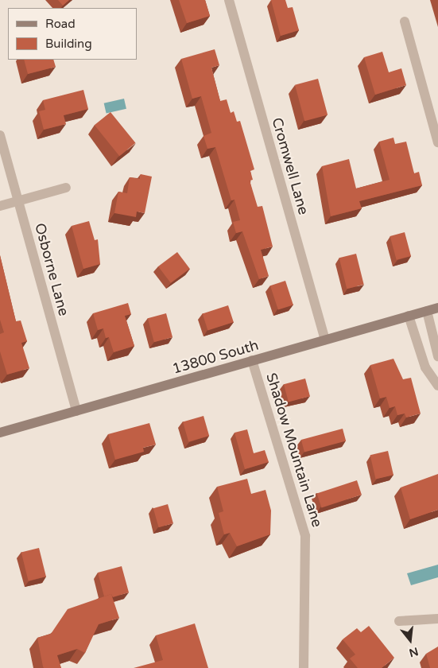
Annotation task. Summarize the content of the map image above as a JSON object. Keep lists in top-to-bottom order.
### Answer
{
  "streets": {
    "main road": ["13800 South"],
    "street": ["Cromwell Lane", "Osborne Lane", "Shadow Mountain Lane"]
  },
  "crossings": [
    ["Cromwell Lane", "13800 South"],
    ["Osborne Lane", "13800 South"],
    ["13800 South", "Shadow Mountain Lane"]
  ],
  "legend": ["Road", "Building"],
  "north": "bottom"
}
